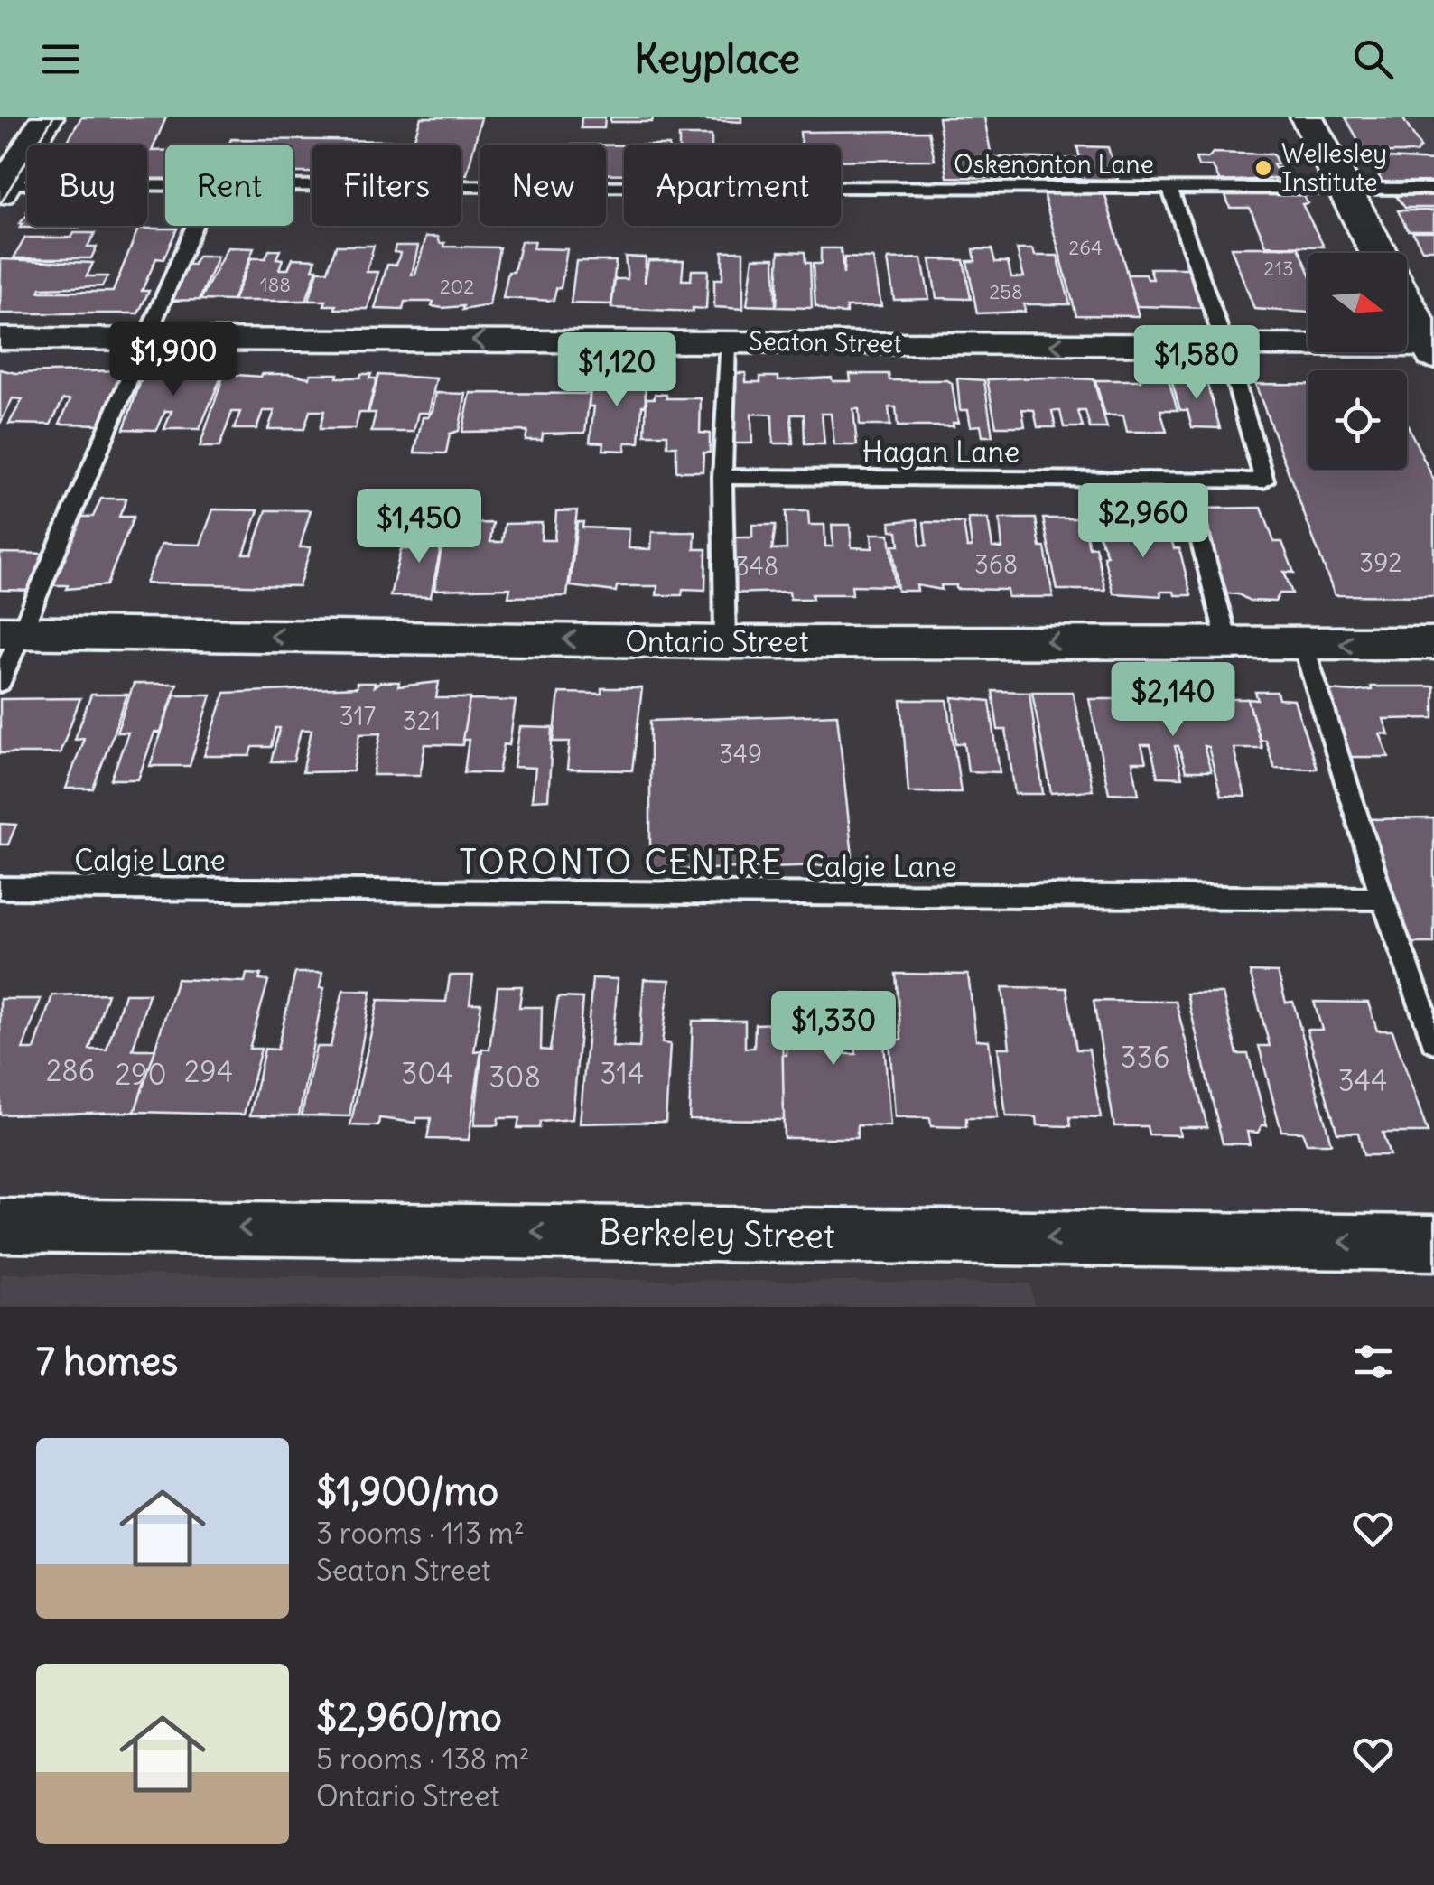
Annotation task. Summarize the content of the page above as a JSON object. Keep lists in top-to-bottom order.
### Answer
{
  "streets": {
    "street": ["Seaton Street", "Ontario Street", "Berkeley Street"],
    "lane": ["Oskenonton Lane", "Hagan Lane", "Calgie Lane"]
  },
  "crossings": [
    ["Seaton Street", "Hagan Lane"]
  ],
  "one_way": ["Seaton Street", "Ontario Street", "Berkeley Street"],
  "districts": ["TORONTO CENTRE"],
  "places": ["Wellesley Institute"],
  "house_numbers": [
    "264",
    "213",
    "188",
    "202",
    "258",
    "392",
    "368",
    "348",
    "317",
    "321",
    "349",
    "336",
    "286",
    "294",
    "304",
    "314",
    "290",
    "308",
    "344"
  ],
  "north": "right",
  "page": {
    "header": "Keyplace",
    "chip": [
      "Buy",
      "Rent",
      "Filters",
      "New",
      "Apartment"
    ],
    "price": [
      "$1,900",
      "$1,580",
      "$1,120",
      "$2,960",
      "$1,450",
      "$2,140",
      "$1,330"
    ],
    "heading": "7 homes",
    "list": [
      {
        "name": "$1,900/mo",
        "note": "3 rooms · 113 m² · Seaton Street"
      },
      {
        "name": "$2,960/mo",
        "note": "5 rooms · 138 m² · Ontario Street"
      }
    ]
  }
}
